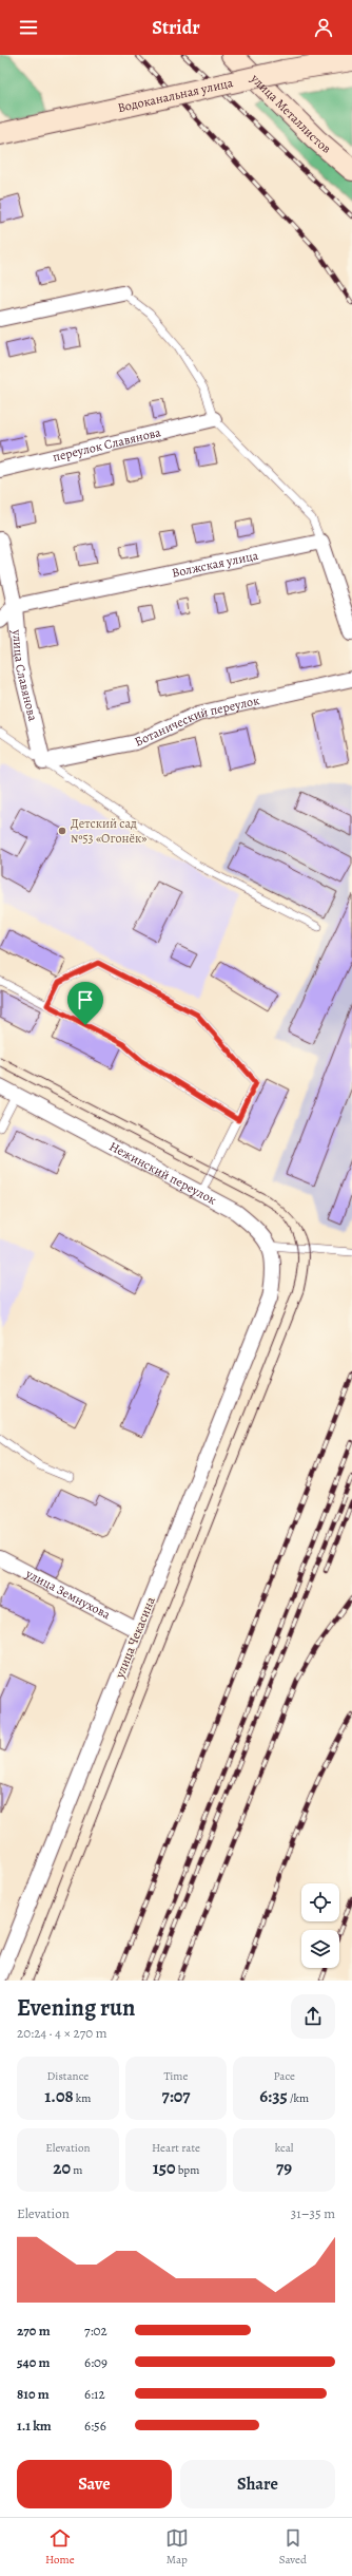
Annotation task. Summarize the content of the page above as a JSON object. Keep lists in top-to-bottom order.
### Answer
{
  "streets": {
    "main road": ["Водоканальная улица", "улица Металлистов"],
    "street": [
      "переулок Славянова",
      "Волжская улица",
      "улица Славянова",
      "Ботанический переулок",
      "Нежинский переулок",
      "улица Земнухова",
      "улица Чекасина"
    ]
  },
  "crossings": [
    ["Волжская улица", "улица Славянова"],
    ["улица Славянова", "Ботанический переулок"],
    ["Нежинский переулок", "улица Чекасина"],
    ["улица Земнухова", "улица Чекасина"]
  ],
  "places": ["Детский сад №53 «Огонёк»"],
  "page": {
    "header": "Stridr",
    "heading": ["Evening run", "20:24 · 4 × 270 m"],
    "stats": [
      ["Distance", "1.08 km"],
      ["Time", "7:07"],
      ["Pace", "6:35 /km"],
      ["Elevation", "20 m"],
      ["Heart rate", "150 bpm"],
      ["kcal", "79"]
    ],
    "chart": ["Elevation", "31–35 m"],
    "list": [
      {
        "name": "270 m",
        "note": "7:02"
      },
      {
        "name": "540 m",
        "note": "6:09"
      },
      {
        "name": "810 m",
        "note": "6:12"
      },
      {
        "name": "1.1 km",
        "note": "6:56"
      }
    ],
    "buttons": ["Save", "Share"],
    "tabs": ["Home", "Map", "Saved"]
  }
}
